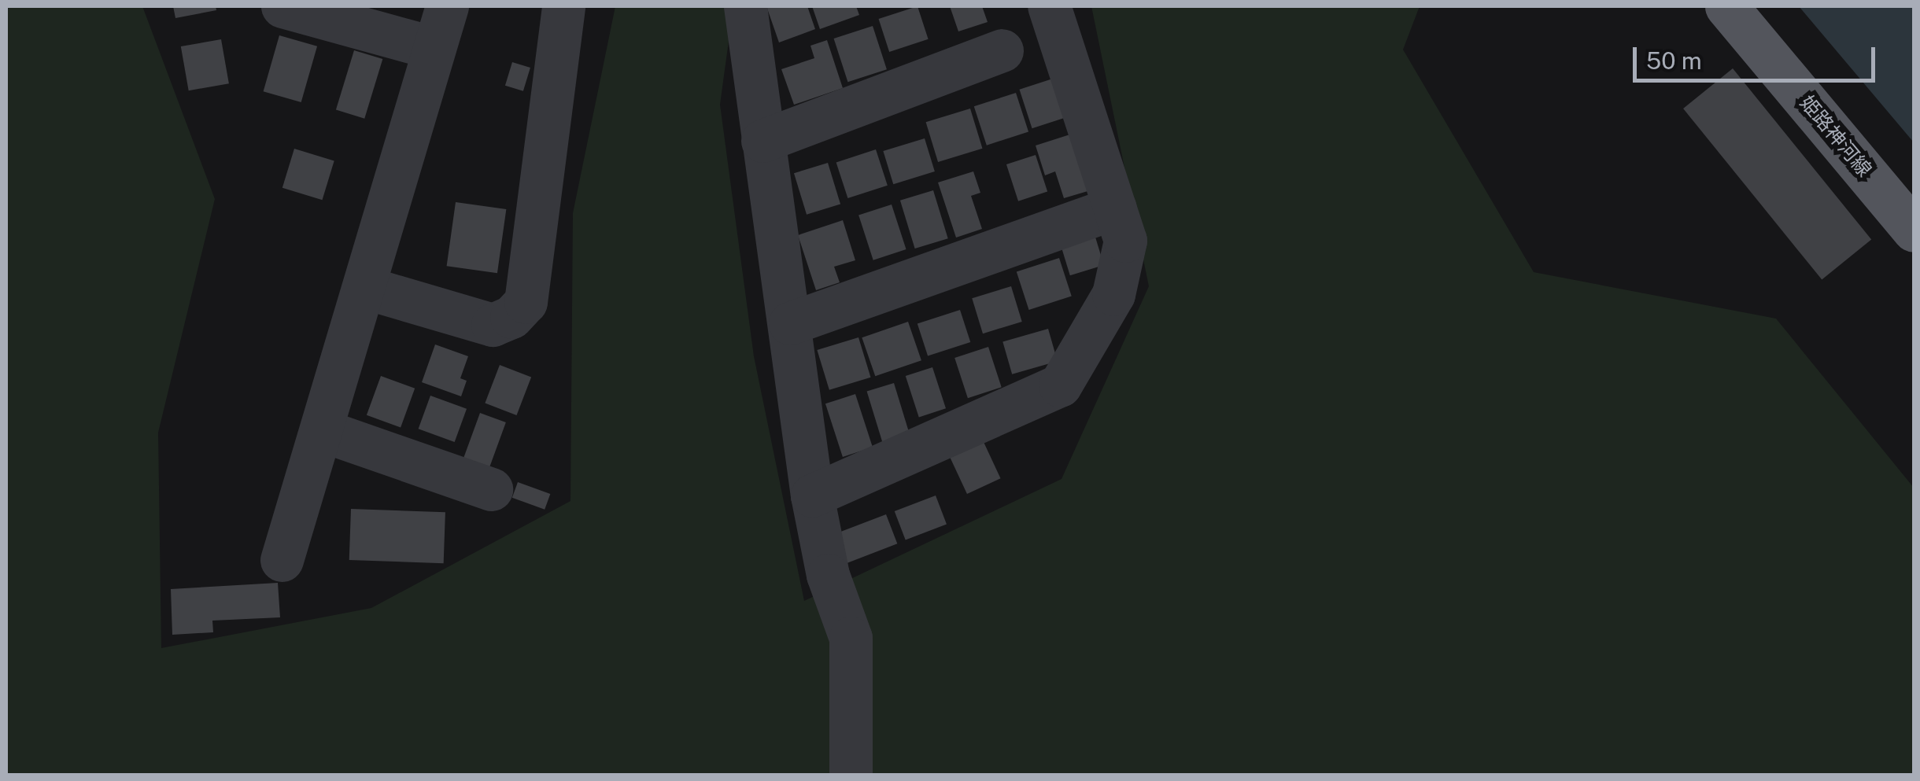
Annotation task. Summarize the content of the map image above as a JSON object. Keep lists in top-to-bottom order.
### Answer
{
  "streets": {
    "main road": ["姫路神河線"]
  },
  "scale_bar": "50 m"
}
